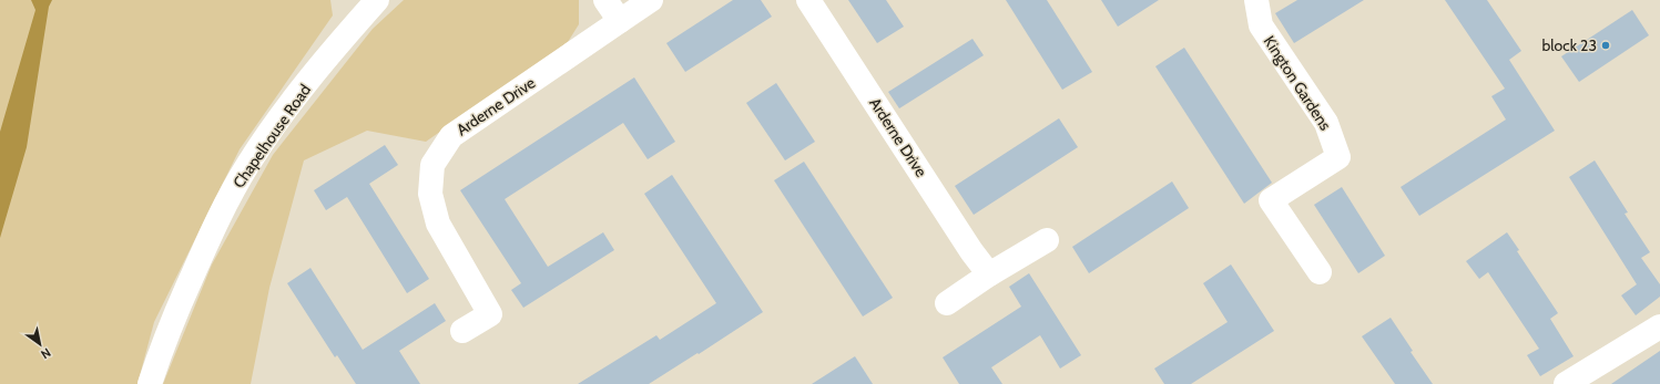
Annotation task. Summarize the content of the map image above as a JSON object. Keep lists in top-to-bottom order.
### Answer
{
  "streets": {
    "street": ["Kington Gardens", "Arderne Drive", "Chapelhouse Road"]
  },
  "places": ["block 23"],
  "north": "bottom right"
}
